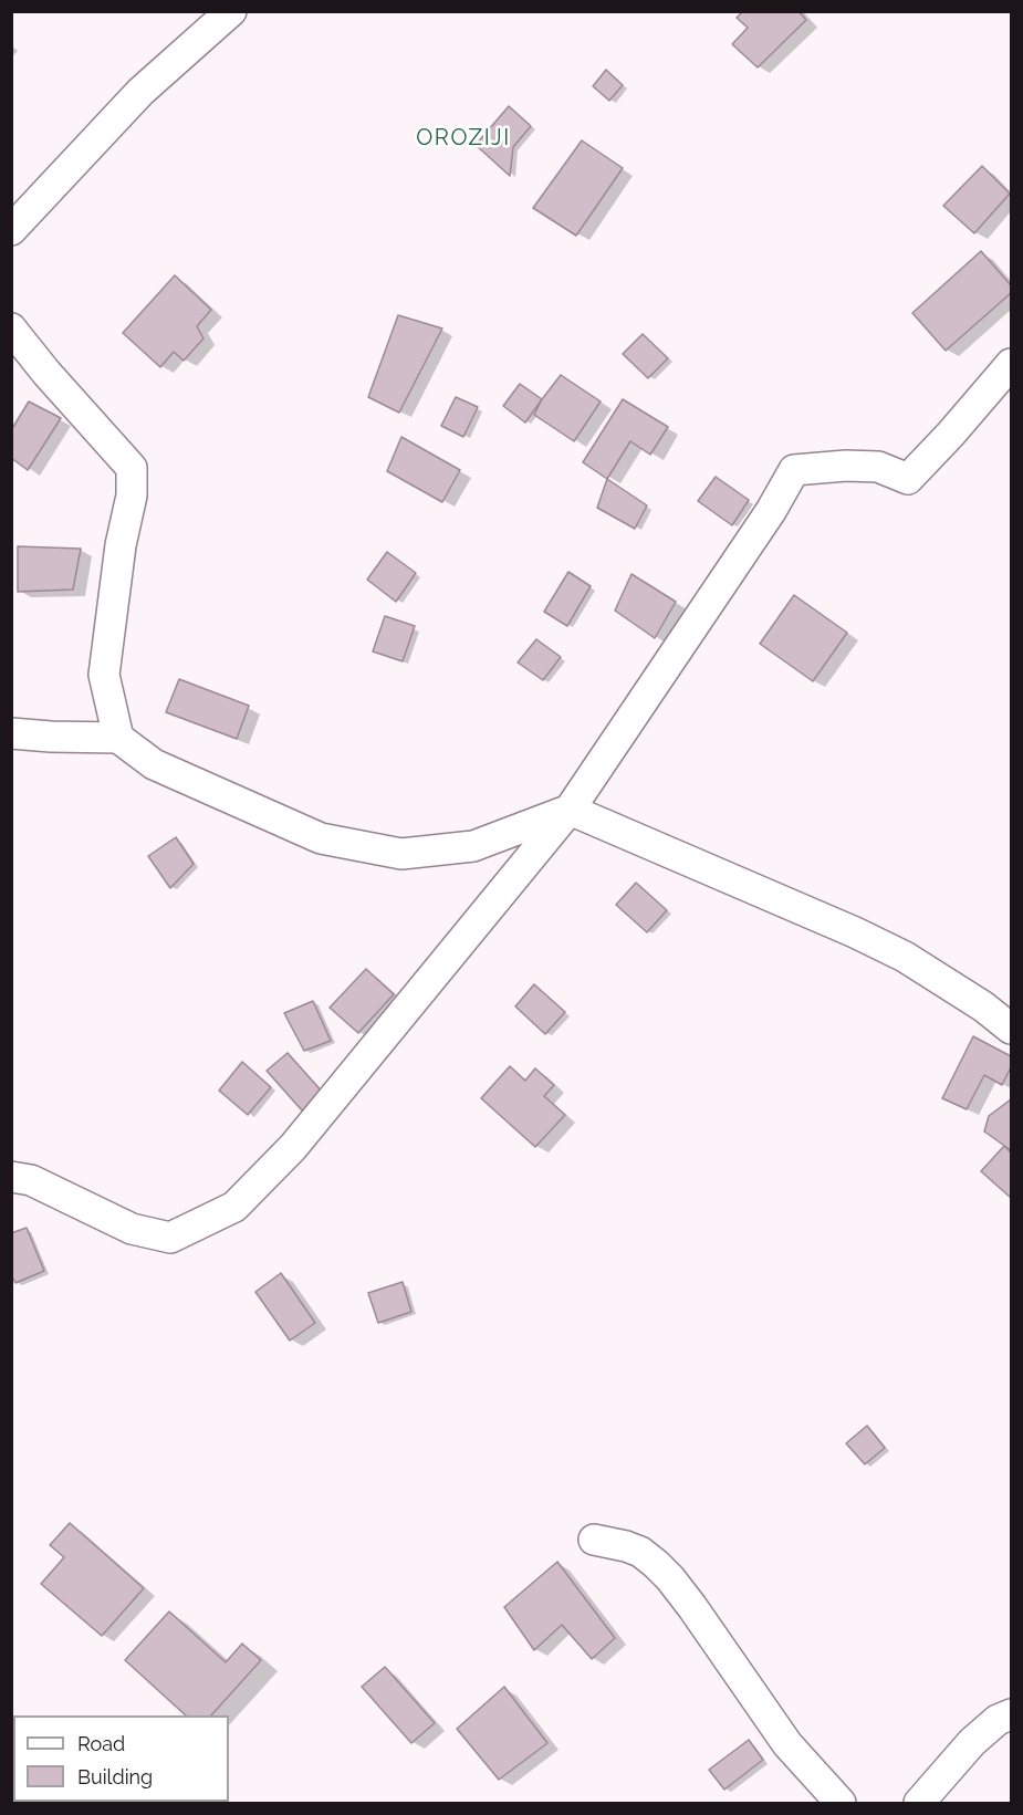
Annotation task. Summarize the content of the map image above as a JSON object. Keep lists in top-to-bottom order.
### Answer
{
  "districts": ["OROZIJI"],
  "legend": ["Road", "Building"]
}
